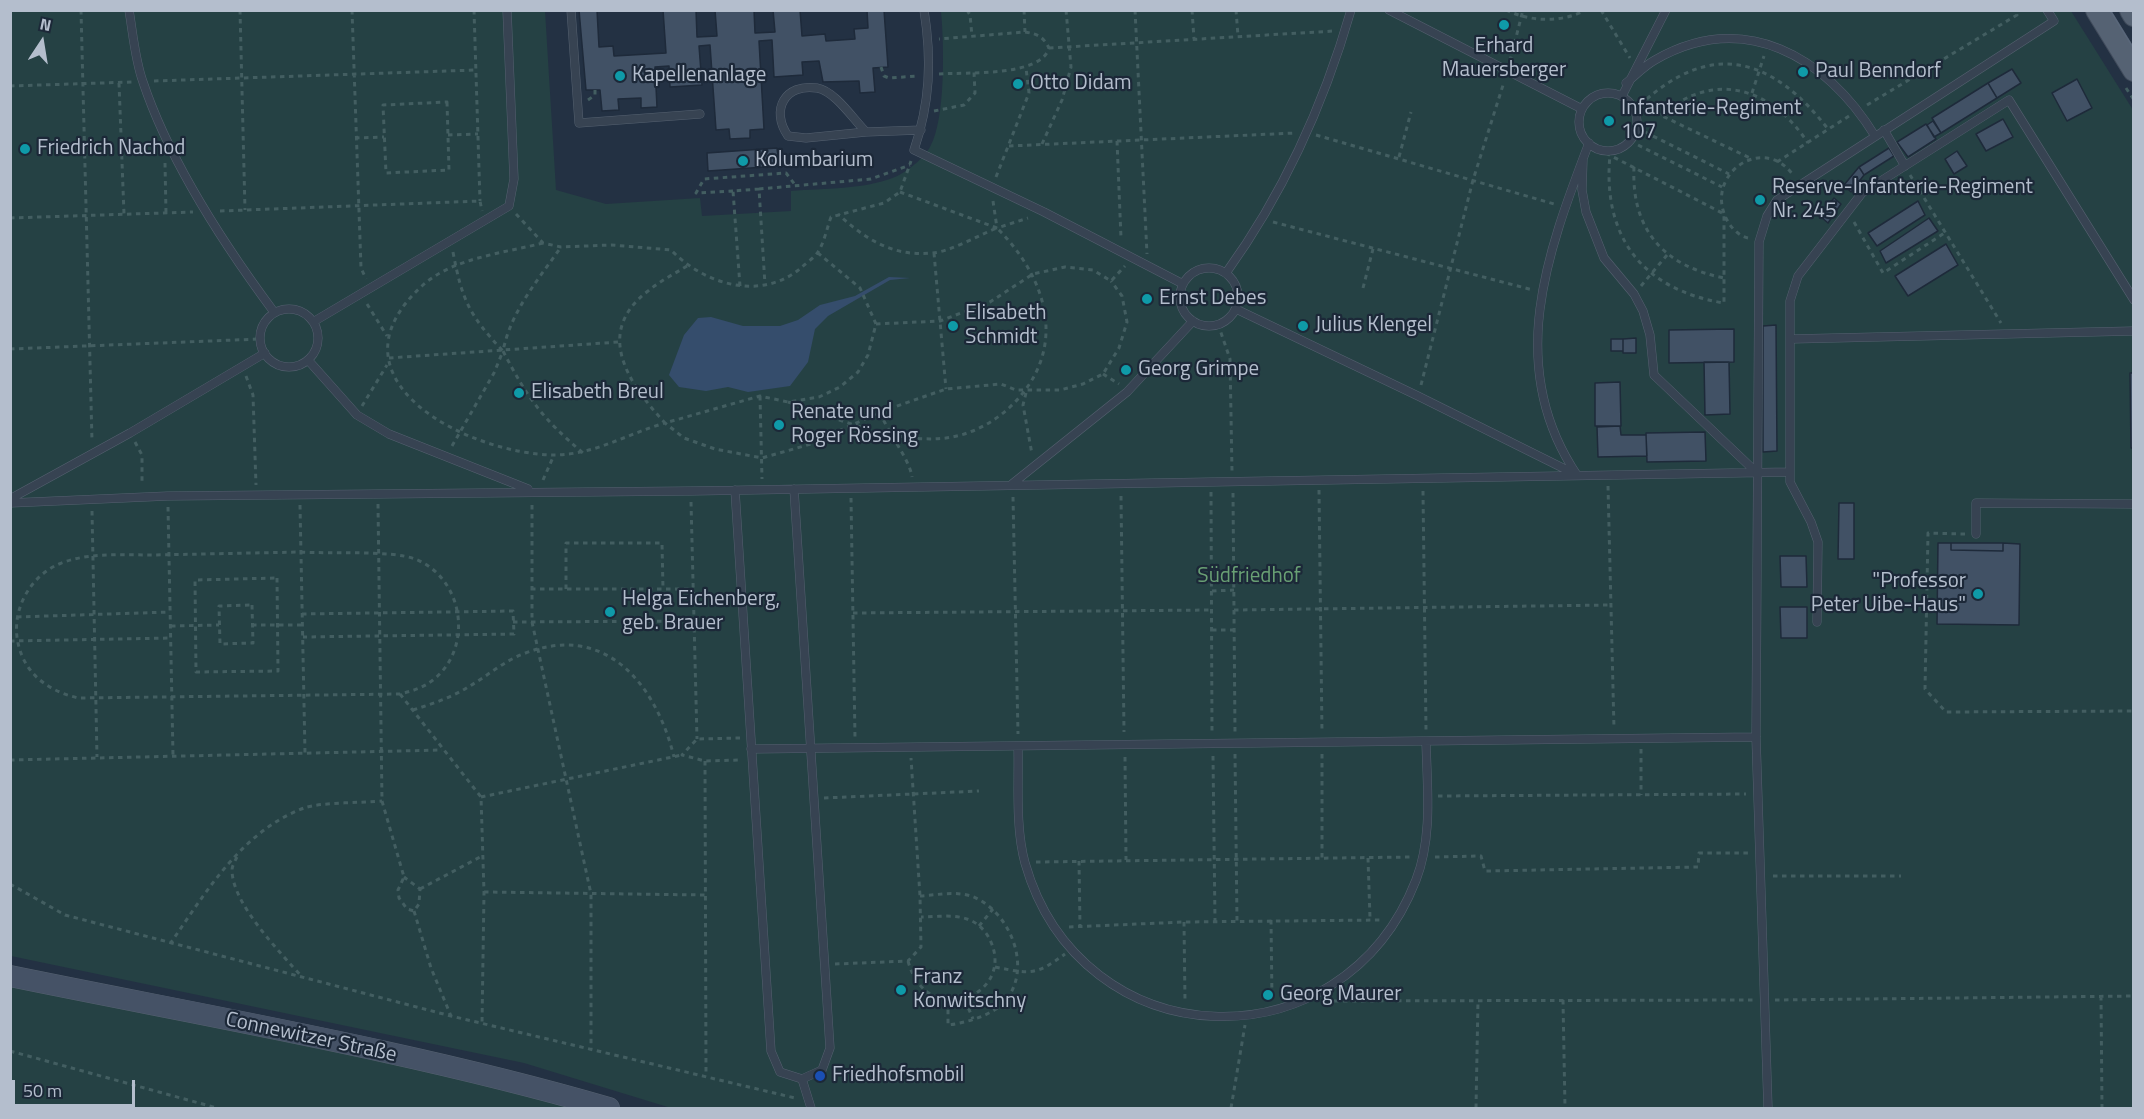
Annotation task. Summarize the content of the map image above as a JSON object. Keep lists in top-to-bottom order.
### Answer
{
  "streets": {
    "street": ["Connewitzer Straße"]
  },
  "parks": ["Südfriedhof"],
  "places": [
    "Erhard Mauersberger",
    "Paul Benndorf",
    "Kapellenanlage",
    "Otto Didam",
    "Infanterie-Regiment 107",
    "Friedrich Nachod",
    "Kolumbarium",
    "Reserve-Infanterie-Regiment Nr. 245",
    "Ernst Debes",
    "Elisabeth Schmidt",
    "Julius Klengel",
    "Georg Grimpe",
    "Elisabeth Breul",
    "Renate und Roger Rössing",
    "\"Professor Peter Uibe-Haus\"",
    "Helga Eichenberg, geb. Brauer",
    "Franz Konwitschny",
    "Georg Maurer",
    "Friedhofsmobil"
  ],
  "scale_bar": "50 m",
  "north": "top"
}
